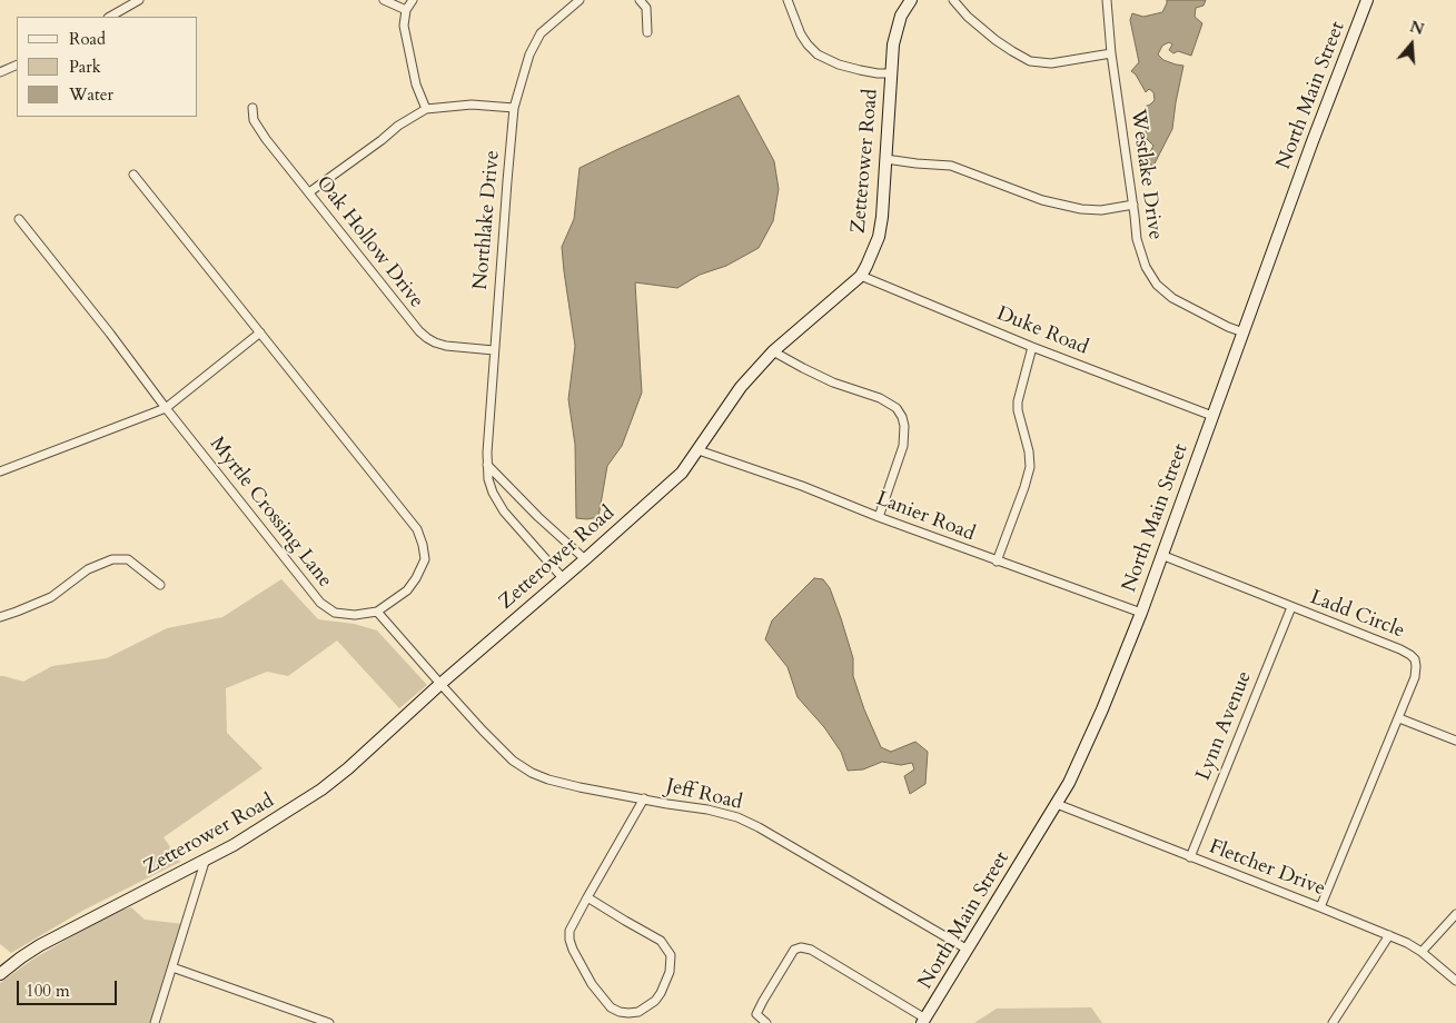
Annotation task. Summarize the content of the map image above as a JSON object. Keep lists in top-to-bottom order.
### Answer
{
  "streets": {
    "street": [
      "North Main Street",
      "Zetterower Road",
      "Westlake Drive",
      "Northlake Drive",
      "Oak Hollow Drive",
      "Duke Road",
      "Myrtle Crossing Lane",
      "Lanier Road",
      "Ladd Circle",
      "Lynn Avenue",
      "Jeff Road",
      "Fletcher Drive"
    ]
  },
  "crossings": [
    ["North Main Street", "Westlake Drive"],
    ["North Main Street", "Duke Road"],
    ["North Main Street", "Lanier Road"],
    ["North Main Street", "Ladd Circle"],
    ["North Main Street", "Jeff Road"],
    ["North Main Street", "Fletcher Drive"],
    ["Zetterower Road", "Northlake Drive"],
    ["Zetterower Road", "Duke Road"],
    ["Zetterower Road", "Lanier Road"],
    ["Zetterower Road", "Jeff Road"],
    ["Northlake Drive", "Oak Hollow Drive"],
    ["Myrtle Crossing Lane", "Jeff Road"],
    ["Ladd Circle", "Lynn Avenue"],
    ["Ladd Circle", "Fletcher Drive"],
    ["Lynn Avenue", "Fletcher Drive"]
  ],
  "legend": ["Road", "Park", "Water"],
  "scale_bar": "100 m",
  "north": "top"
}
